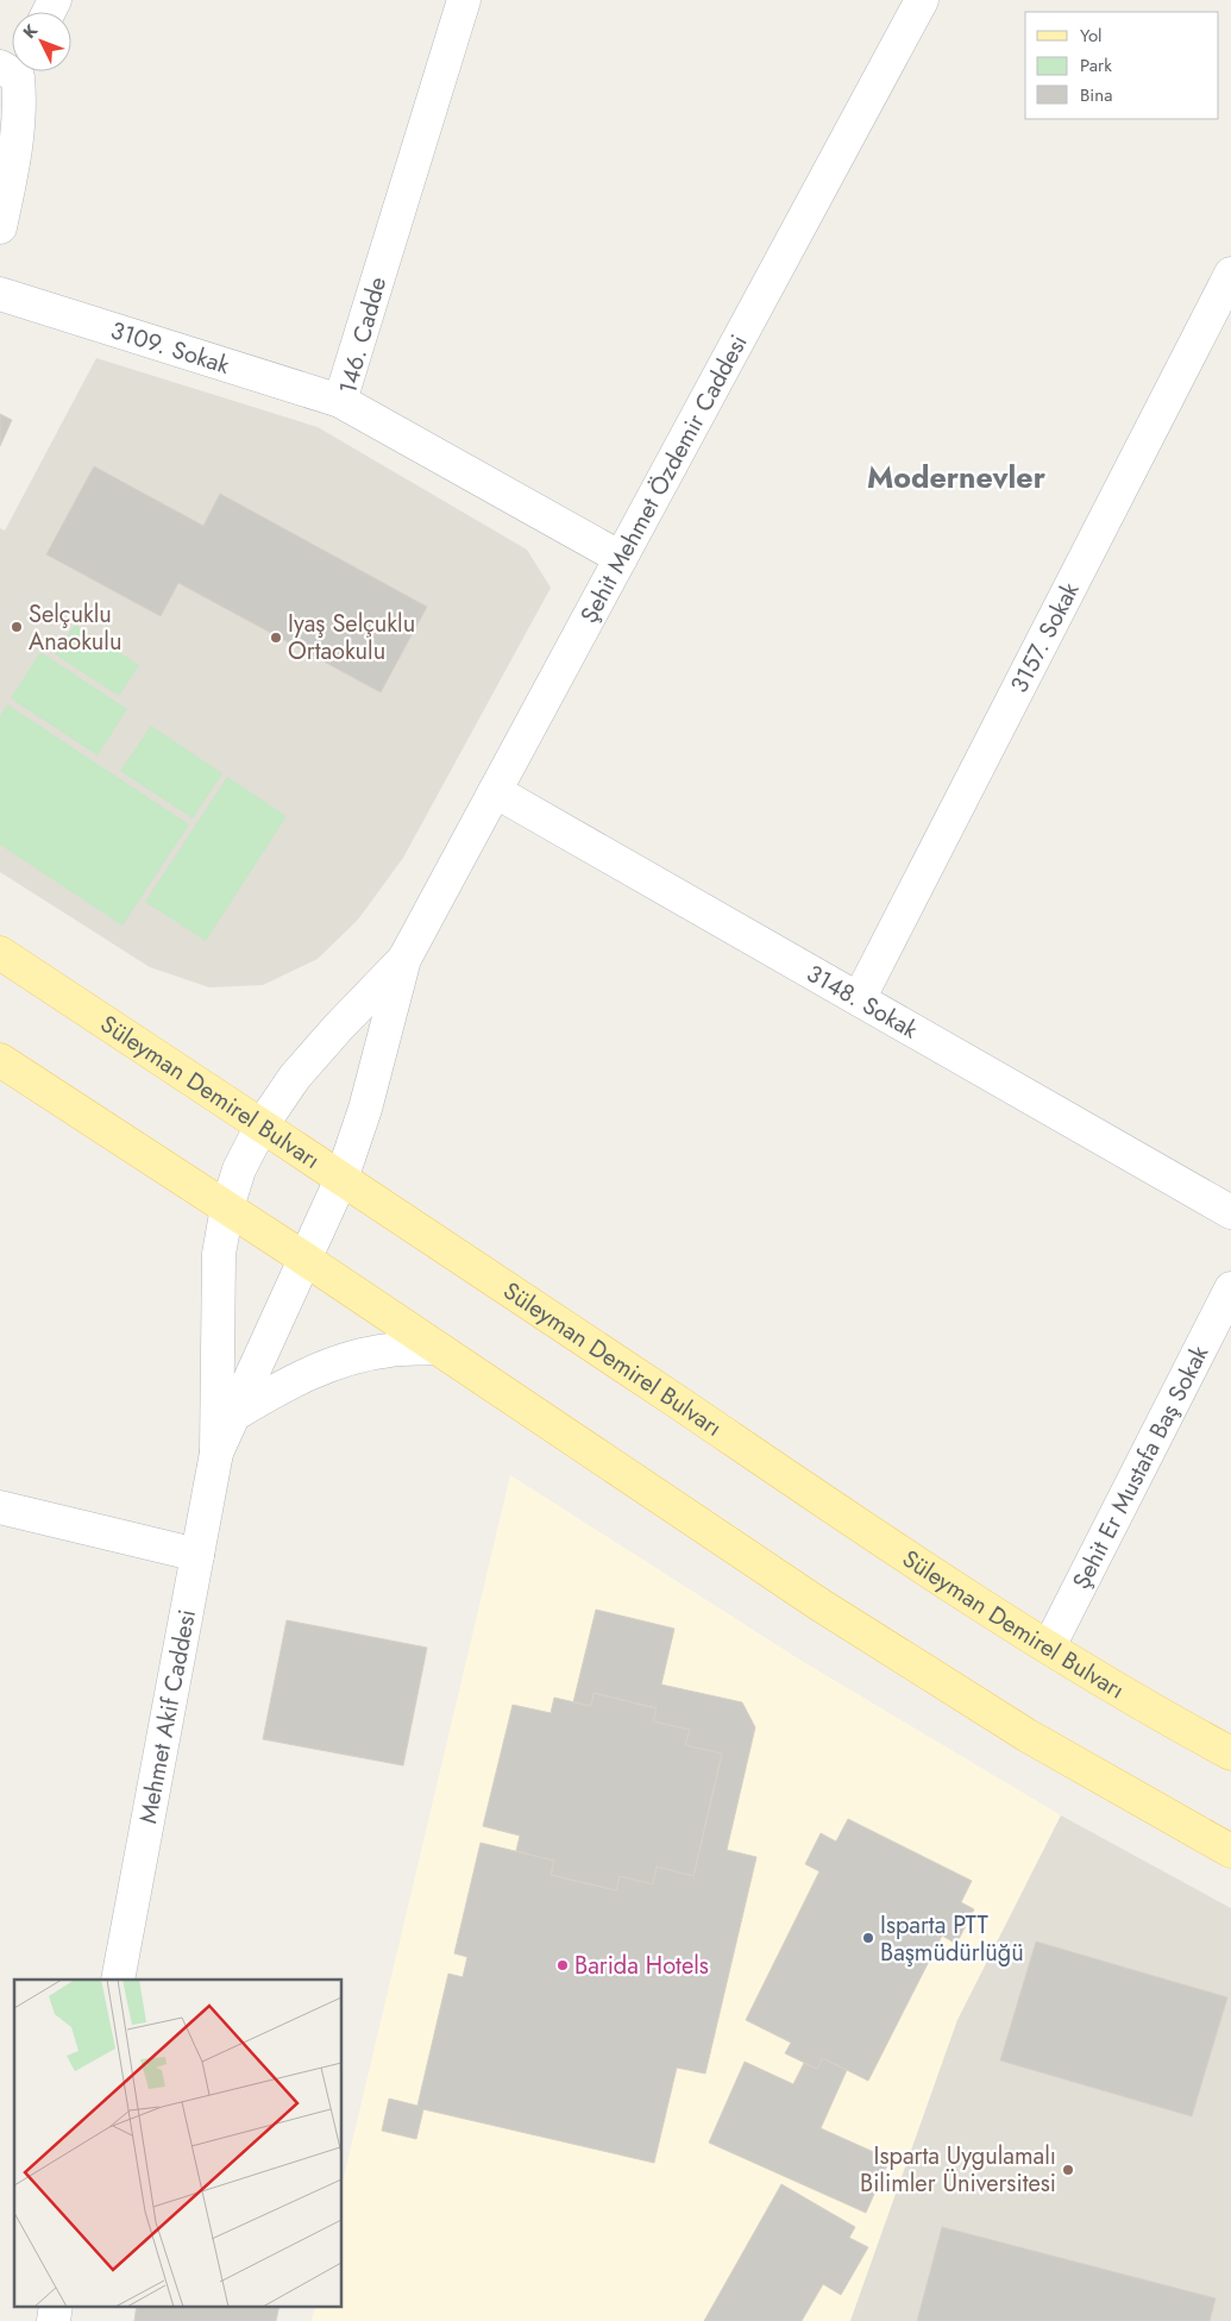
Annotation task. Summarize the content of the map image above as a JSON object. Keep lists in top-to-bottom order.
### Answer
{
  "streets": {
    "main road": ["Süleyman Demirel Bulvarı"],
    "street": [
      "146. Cadde",
      "3109. Sokak",
      "Şehit Mehmet Özdemir Caddesi",
      "3157. Sokak",
      "3148. Sokak",
      "Şehit Er Mustafa Baş Sokak",
      "Mehmet Akif Caddesi"
    ]
  },
  "crossings": [
    ["146. Cadde", "3109. Sokak"],
    ["146. Cadde", "Şehit Mehmet Özdemir Caddesi"],
    ["Şehit Mehmet Özdemir Caddesi", "3148. Sokak"],
    ["Şehit Mehmet Özdemir Caddesi", "Süleyman Demirel Bulvarı"],
    ["Şehit Mehmet Özdemir Caddesi", "Mehmet Akif Caddesi"],
    ["3157. Sokak", "3148. Sokak"],
    ["Süleyman Demirel Bulvarı", "Şehit Er Mustafa Baş Sokak"],
    ["Süleyman Demirel Bulvarı", "Mehmet Akif Caddesi"]
  ],
  "districts": ["Modernevler"],
  "places": [
    "Selçuklu Anaokulu",
    "Iyaş Selçuklu Ortaokulu",
    "Isparta PTT Başmüdürlüğü",
    "Barida Hotels",
    "Isparta Uygulamalı Bilimler Üniversitesi"
  ],
  "legend": ["Yol", "Park", "Bina"],
  "north": "top left"
}
